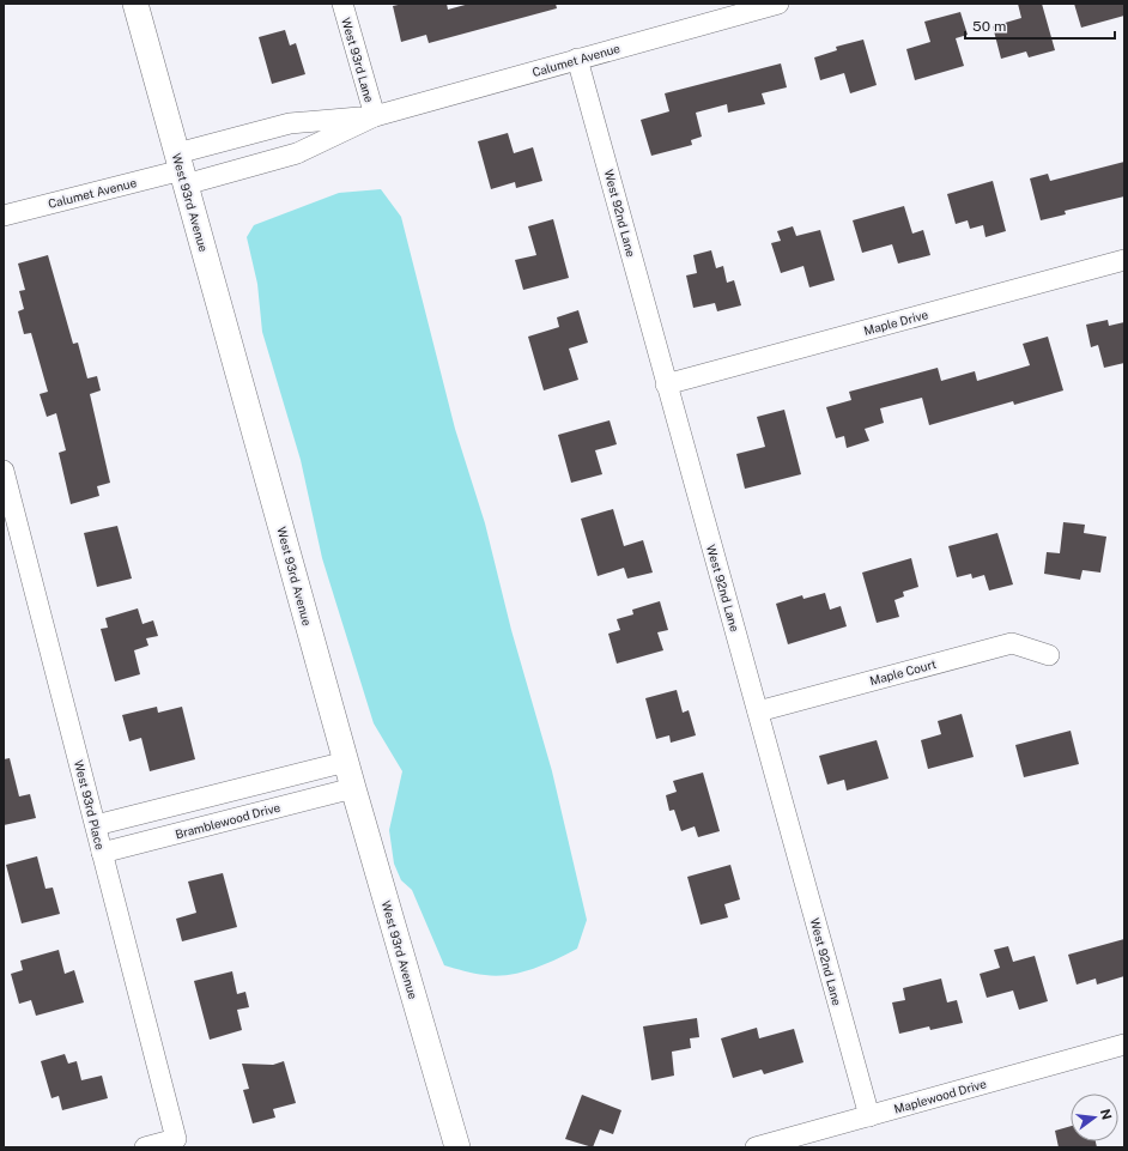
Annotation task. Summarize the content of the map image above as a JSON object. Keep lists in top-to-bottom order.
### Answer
{
  "streets": {
    "street": [
      "West 93rd Lane",
      "Calumet Avenue",
      "West 93rd Avenue",
      "West 92nd Lane",
      "Maple Drive",
      "Maple Court",
      "West 93rd Place",
      "Bramblewood Drive",
      "Maplewood Drive"
    ]
  },
  "crossings": [
    ["West 93rd Lane", "Calumet Avenue"],
    ["Calumet Avenue", "West 93rd Avenue"],
    ["Calumet Avenue", "West 92nd Lane"],
    ["West 93rd Avenue", "Bramblewood Drive"],
    ["West 92nd Lane", "Maple Drive"],
    ["West 92nd Lane", "Maple Court"],
    ["West 92nd Lane", "Maplewood Drive"],
    ["West 93rd Place", "Bramblewood Drive"]
  ],
  "scale_bar": "50 m",
  "north": "right"
}
